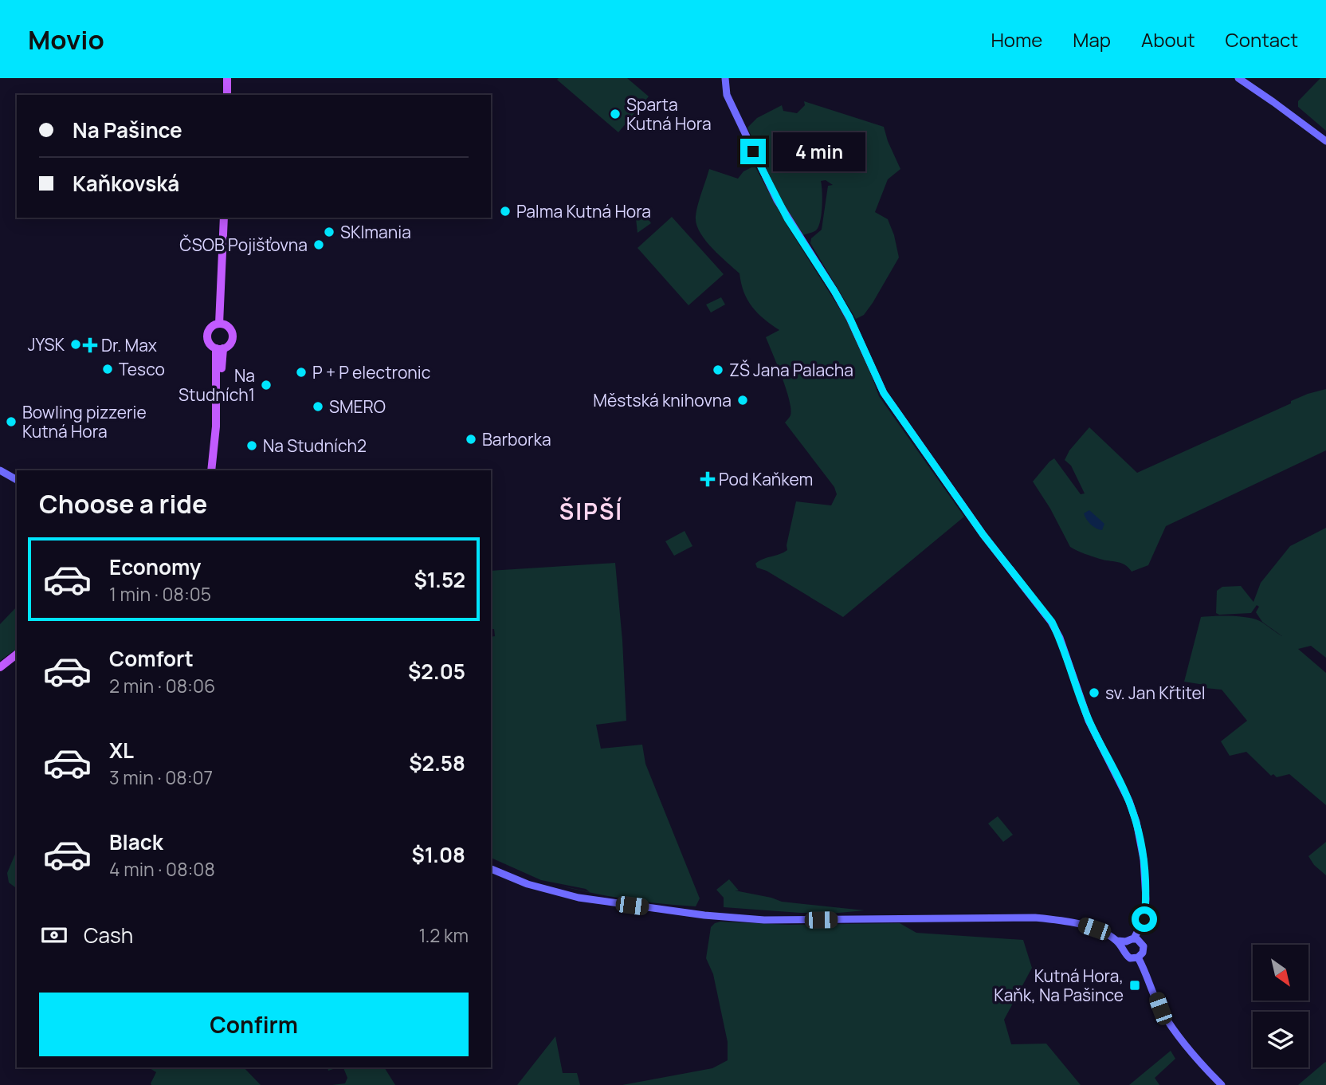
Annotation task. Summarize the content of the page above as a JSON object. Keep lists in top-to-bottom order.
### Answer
{
  "districts": ["ŠIPŠÍ"],
  "places": {
    "other": [
      "Sparta Kutná Hora",
      "Palma Kutná Hora",
      "SKImania",
      "ČSOB Pojišťovna",
      "JYSK",
      "Tesco",
      "ZŠ Jana Palacha",
      "P + P electronic",
      "Na Studních1",
      "Městská knihovna",
      "SMERO",
      "Bowling pizzerie Kutná Hora",
      "Barborka",
      "Na Studních2",
      "sv. Jan Křtitel"
    ],
    "health": ["Dr. Max", "Pod Kaňkem"],
    "transit": ["Kutná Hora, Kaňk, Na Pašince"]
  },
  "north": "bottom right",
  "page": {
    "header": "Movio",
    "nav": [
      "Home",
      "Map",
      "About",
      "Contact"
    ],
    "banner": ["Na Pašince", "Kaňkovská"],
    "bubble": "4 min",
    "heading": "Choose a ride",
    "list": [
      {
        "name": "Economy",
        "note": "1 min · 08:05",
        "value": "$1.52"
      },
      {
        "name": "Comfort",
        "note": "2 min · 08:06",
        "value": "$2.05"
      },
      {
        "name": "XL",
        "note": "3 min · 08:07",
        "value": "$2.58"
      },
      {
        "name": "Black",
        "note": "4 min · 08:08",
        "value": "$1.08"
      }
    ],
    "pay": ["Cash", "1.2 km"],
    "buttons": "Confirm"
  }
}
